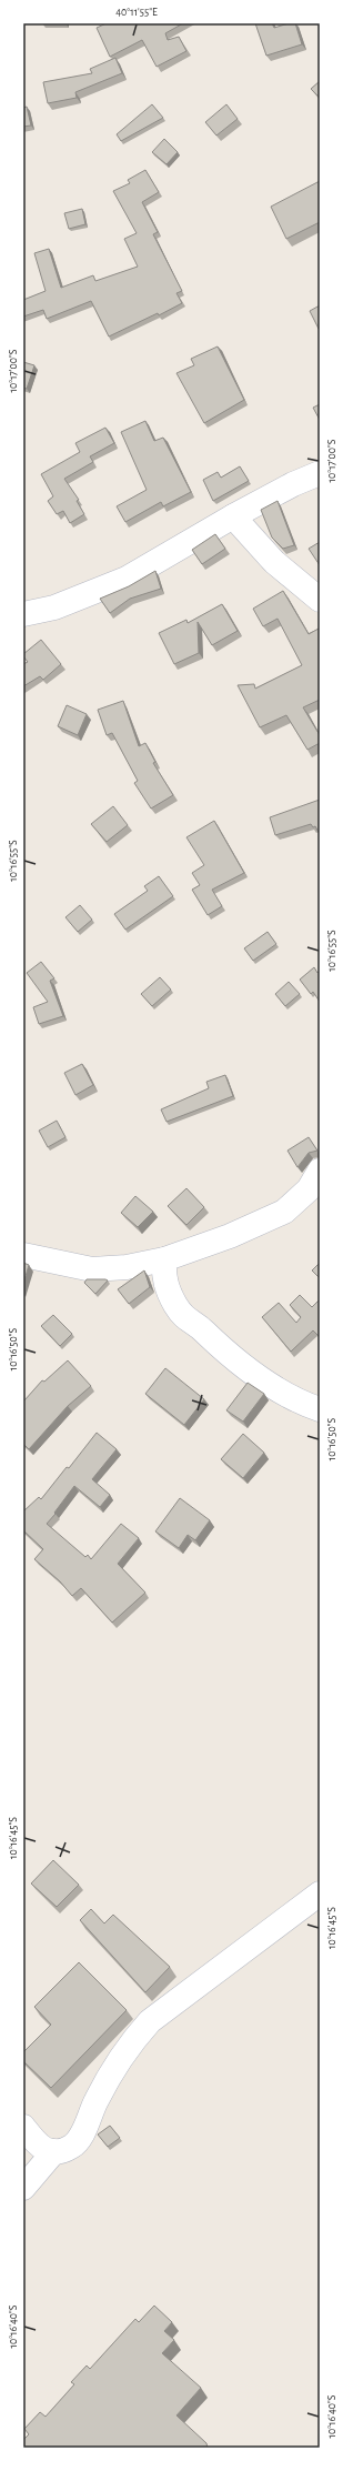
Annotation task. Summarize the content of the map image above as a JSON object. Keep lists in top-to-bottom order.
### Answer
{
  "coordinates": [
    "40°11'55\"E",
    "10°17'00\"S",
    "10°16'55\"S",
    "10°16'50\"S",
    "10°16'45\"S",
    "10°16'40\"S"
  ]
}
